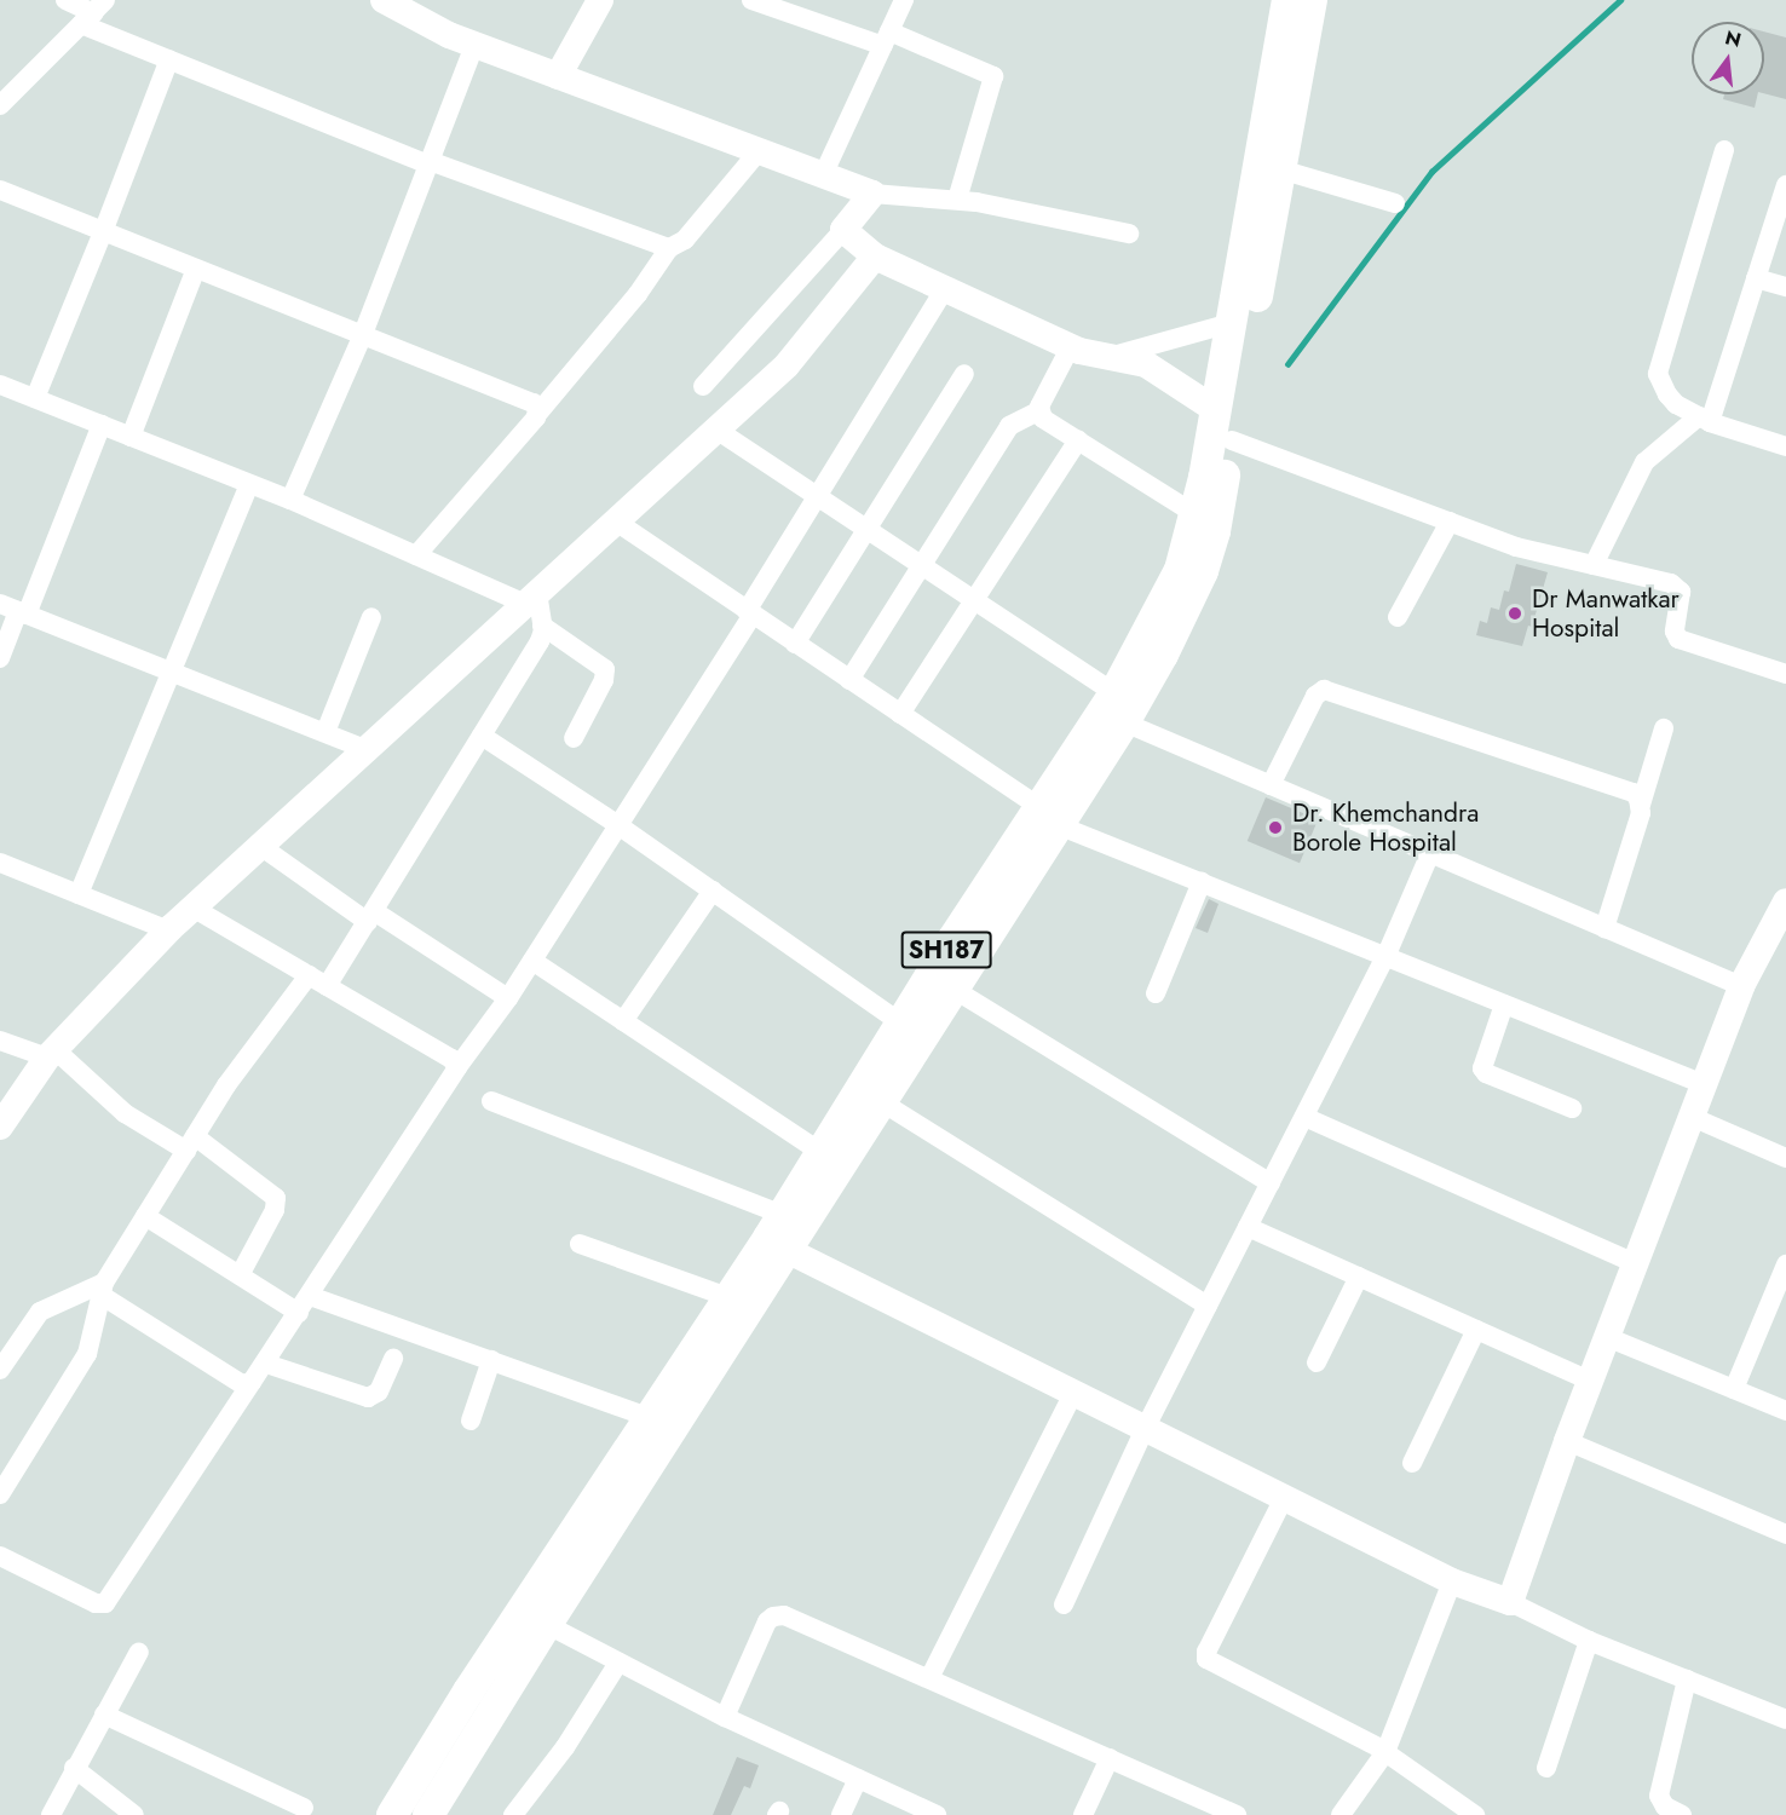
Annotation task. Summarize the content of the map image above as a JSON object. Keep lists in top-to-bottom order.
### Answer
{
  "streets": {
    "main road": ["SH187"]
  },
  "places": ["Dr Manwatkar Hospital", "Dr. Khemchandra Borole Hospital"],
  "north": "top"
}
